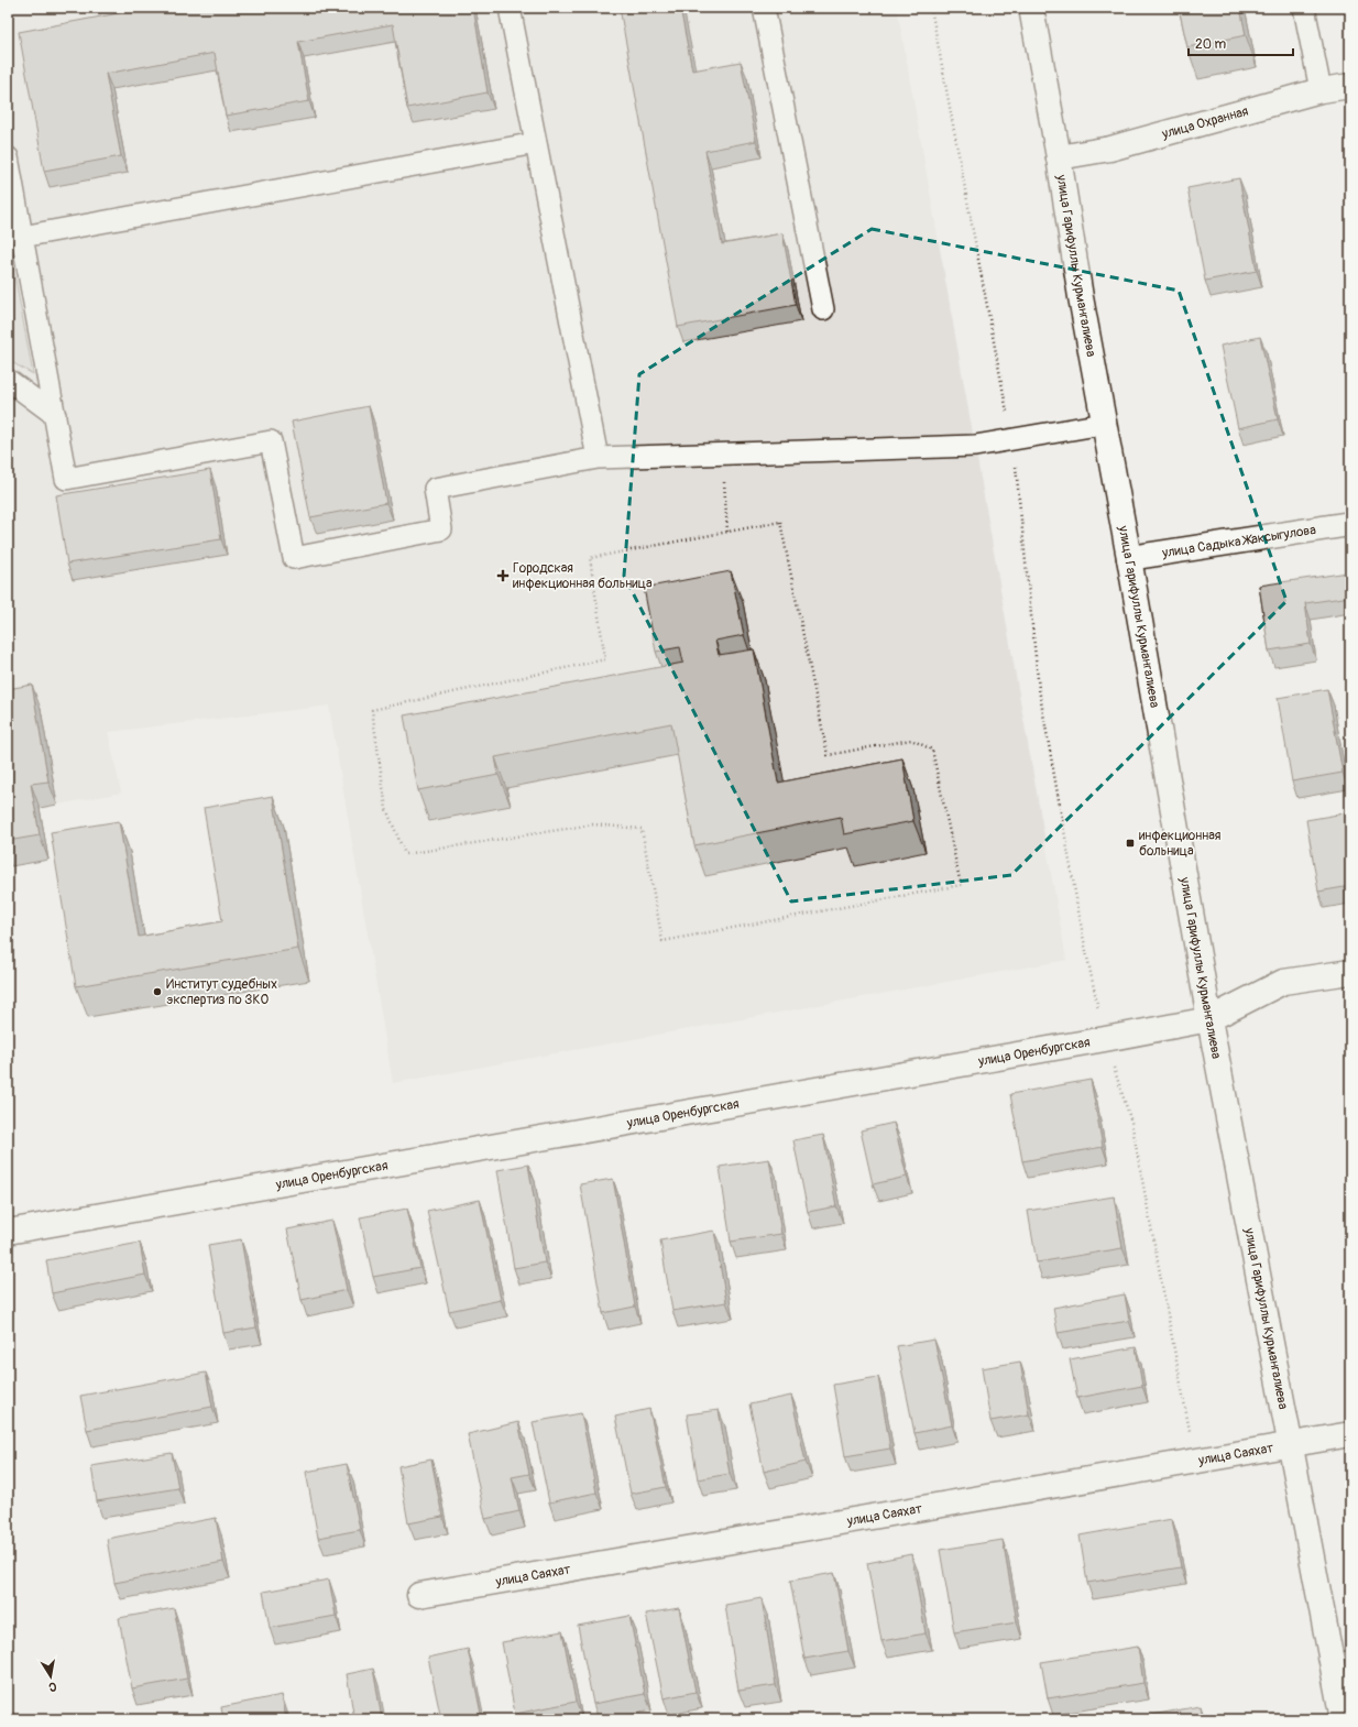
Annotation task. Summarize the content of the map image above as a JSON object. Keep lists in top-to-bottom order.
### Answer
{
  "streets": {
    "street": [
      "улица Охранная",
      "улица Гарифуллы Курмангалиева",
      "улица Садыка Жаксыгулова",
      "улица Оренбургская",
      "улица Саяхат"
    ]
  },
  "crossings": [
    ["улица Охранная", "улица Гарифуллы Курмангалиева"],
    ["улица Гарифуллы Курмангалиева", "улица Садыка Жаксыгулова"],
    ["улица Гарифуллы Курмангалиева", "улица Оренбургская"],
    ["улица Гарифуллы Курмангалиева", "улица Саяхат"]
  ],
  "places": {
    "health": ["Городская инфекционная больница"],
    "transit": ["инфекционная больница"],
    "other": ["Институт судебных экспертиз по ЗКО"]
  },
  "scale_bar": "20 m",
  "north": "bottom"
}
